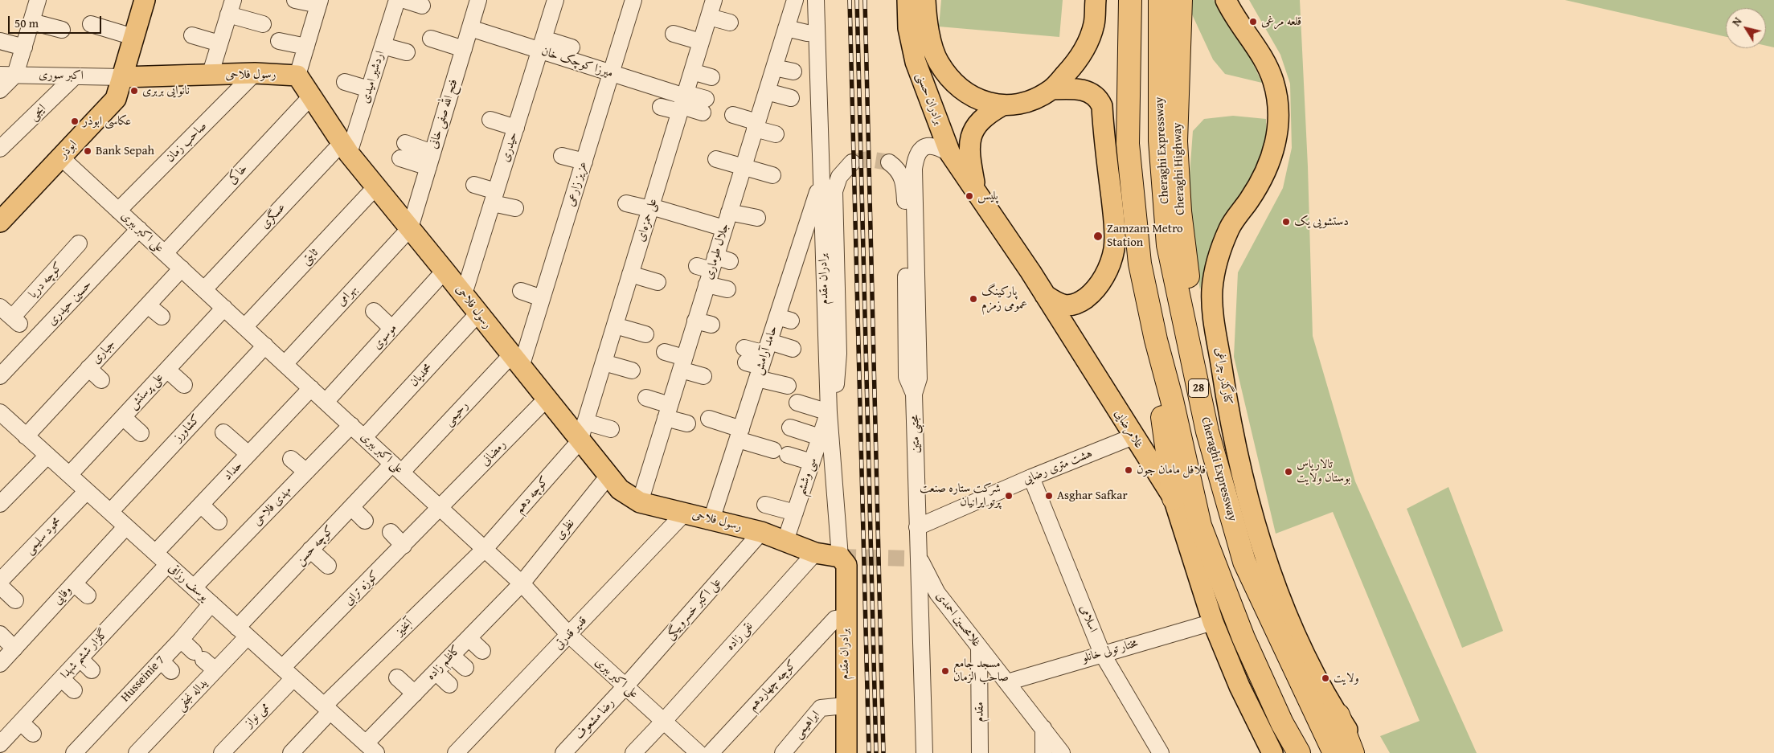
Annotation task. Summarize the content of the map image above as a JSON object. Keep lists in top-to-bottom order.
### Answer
{
  "streets": {
    "highway": ["Cheraghi Expressway", "Cheraghi Highway", "28"],
    "main road": [
      "رسول فلاحی",
      "برادران حسنی",
      "ابوذر",
      "برادران مقدم",
      "کنارگذر چراغی",
      "غلامرضایی"
    ],
    "street": [
      "میرزا کوچک خان",
      "اکبر سوری",
      "اردشیر امیدی",
      "ایجی",
      "فتح الله صفی خانی",
      "صاحب زمان",
      "حیدری",
      "خاکی",
      "عزیز زارعی",
      "عسگری",
      "علی حمزه‌ای",
      "علی اکبر ببری",
      "جلال طوماری",
      "ثابتی",
      "کوچه دریا",
      "بهرامی",
      "حسین حیدری",
      "موسوی",
      "حامد آرامش",
      "جباری",
      "محمدیان",
      "علی پرستش",
      "رحیمی",
      "کشاورز",
      "مجتبی متین",
      "رمضانی",
      "هشت متری رضایی",
      "حداد",
      "سی وششم",
      "کوچه دهم",
      "مهدی فلاحی",
      "نظری",
      "محمود سلیمی",
      "کوچه حسن",
      "یوسف رزاقی",
      "کوزه ترابی",
      "وفایی",
      "علی اکبر خسروبیگی",
      "اسلامی",
      "غلامحسین احمدی",
      "آبخیز",
      "قدیر قدرتی",
      "نقی زاده",
      "مختار تولی خانلو",
      "گلزار ششم شهدا",
      "کاظم زاده",
      "Husseinie 7",
      "کوچه چهاردهم",
      "یداله نجفی",
      "مقدم",
      "ممی نواز",
      "رضا مشعوف",
      "ابراهیمی"
    ]
  },
  "crossings": [
    ["میرزا کوچک خان", "فتح الله صفی خانی"],
    ["میرزا کوچک خان", "حیدری"],
    ["میرزا کوچک خان", "عزیز زارعی"],
    ["میرزا کوچک خان", "علی حمزه‌ای"],
    ["رسول فلاحی", "اکبر سوری"],
    ["رسول فلاحی", "اردشیر امیدی"],
    ["رسول فلاحی", "فتح الله صفی خانی"],
    ["رسول فلاحی", "صاحب زمان"],
    ["رسول فلاحی", "حیدری"],
    ["رسول فلاحی", "ابوذر"],
    ["رسول فلاحی", "خاکی"],
    ["رسول فلاحی", "عزیز زارعی"],
    ["رسول فلاحی", "عسگری"],
    ["رسول فلاحی", "علی حمزه‌ای"],
    ["رسول فلاحی", "جلال طوماری"],
    ["رسول فلاحی", "ثابتی"],
    ["رسول فلاحی", "برادران مقدم"],
    ["رسول فلاحی", "بهرامی"],
    ["رسول فلاحی", "موسوی"],
    ["رسول فلاحی", "حامد آرامش"],
    ["رسول فلاحی", "محمدیان"],
    ["رسول فلاحی", "رحیمی"],
    ["رسول فلاحی", "رمضانی"],
    ["رسول فلاحی", "سی وششم"],
    ["رسول فلاحی", "کوچه دهم"],
    ["رسول فلاحی", "نظری"],
    ["رسول فلاحی", "علی اکبر خسروبیگی"],
    ["رسول فلاحی", "قدیر قدرتی"],
    ["رسول فلاحی", "نقی زاده"],
    ["اکبر سوری", "ایجی"],
    ["اکبر سوری", "ابوذر"],
    ["اردشیر امیدی", "عسگری"],
    ["برادران حسنی", "غلامرضایی"],
    ["برادران حسنی", "مجتبی متین"],
    ["فتح الله صفی خانی", "بهرامی"],
    ["صاحب زمان", "علی اکبر ببری"],
    ["ابوذر", "علی اکبر ببری"],
    ["Cheraghi Expressway", "Cheraghi Highway"],
    ["خاکی", "علی اکبر ببری"],
    ["عزیز زارعی", "رحیمی"],
    ["عسگری", "علی اکبر ببری"],
    ["علی حمزه‌ای", "کوچه دهم"],
    ["علی اکبر ببری", "ثابتی"],
    ["علی اکبر ببری", "بهرامی"],
    ["علی اکبر ببری", "حسین حیدری"],
    ["علی اکبر ببری", "موسوی"],
    ["علی اکبر ببری", "جباری"],
    ["علی اکبر ببری", "محمدیان"],
    ["علی اکبر ببری", "علی پرستش"],
    ["علی اکبر ببری", "رحیمی"],
    ["علی اکبر ببری", "کشاورز"],
    ["علی اکبر ببری", "رمضانی"],
    ["علی اکبر ببری", "حداد"],
    ["علی اکبر ببری", "کوچه دهم"],
    ["علی اکبر ببری", "مهدی فلاحی"],
    ["علی اکبر ببری", "نظری"],
    ["علی اکبر ببری", "کوچه حسن"],
    ["علی اکبر ببری", "کوزه ترابی"],
    ["علی اکبر ببری", "علی اکبر خسروبیگی"],
    ["علی اکبر ببری", "آبخیز"],
    ["علی اکبر ببری", "قدیر قدرتی"],
    ["علی اکبر ببری", "نقی زاده"],
    ["علی اکبر ببری", "کاظم زاده"],
    ["علی اکبر ببری", "رضا مشعوف"],
    ["برادران مقدم", "حامد آرامش"],
    ["برادران مقدم", "سی وششم"],
    ["برادران مقدم", "کوچه چهاردهم"],
    ["برادران مقدم", "ابراهیمی"],
    ["جباری", "یوسف رزاقی"],
    ["علی پرستش", "یوسف رزاقی"],
    ["رحیمی", "کوچه حسن"],
    ["کشاورز", "یوسف رزاقی"],
    ["غلامرضایی", "هشت متری رضایی"],
    ["غلامرضایی", "مختار تولی خانلو"],
    ["مجتبی متین", "هشت متری رضایی"],
    ["مجتبی متین", "غلامحسین احمدی"],
    ["رمضانی", "کوزه ترابی"],
    ["هشت متری رضایی", "اسلامی"],
    ["حداد", "یوسف رزاقی"],
    ["کوچه دهم", "آبخیز"],
    ["مهدی فلاحی", "یوسف رزاقی"],
    ["نظری", "کاظم زاده"],
    ["محمود سلیمی", "یوسف رزاقی"],
    ["کوچه حسن", "یوسف رزاقی"],
    ["کوچه حسن", "یداله نجفی"],
    ["یوسف رزاقی", "کوزه ترابی"],
    ["یوسف رزاقی", "وفایی"],
    ["یوسف رزاقی", "آبخیز"],
    ["یوسف رزاقی", "گلزار ششم شهدا"],
    ["یوسف رزاقی", "کاظم زاده"],
    ["یوسف رزاقی", "Husseinie 7"],
    ["یوسف رزاقی", "یداله نجفی"],
    ["یوسف رزاقی", "ممی نواز"],
    ["کوزه ترابی", "ممی نواز"],
    ["علی اکبر خسروبیگی", "رضا مشعوف"],
    ["اسلامی", "مختار تولی خانلو"],
    ["غلامحسین احمدی", "مختار تولی خانلو"],
    ["غلامحسین احمدی", "مقدم"]
  ],
  "places": [
    "قلعه مرغی",
    "نانوایی بربری",
    "عکاسی ابوذر",
    "Bank Sepah",
    "پلیس",
    "دستشویی یک",
    "Zamzam Metro Station",
    "پارکینگ عمومی زمزم",
    "فلافل مامان جون",
    "تالاریاس بوستان ولایت",
    "شرکت ستاره صنعت پرتو ایرانیان",
    "Asghar Safkar",
    "مسجد جامع صاحب الزمان",
    "ولایت"
  ],
  "scale_bar": "50 m",
  "north": "top left"
}
